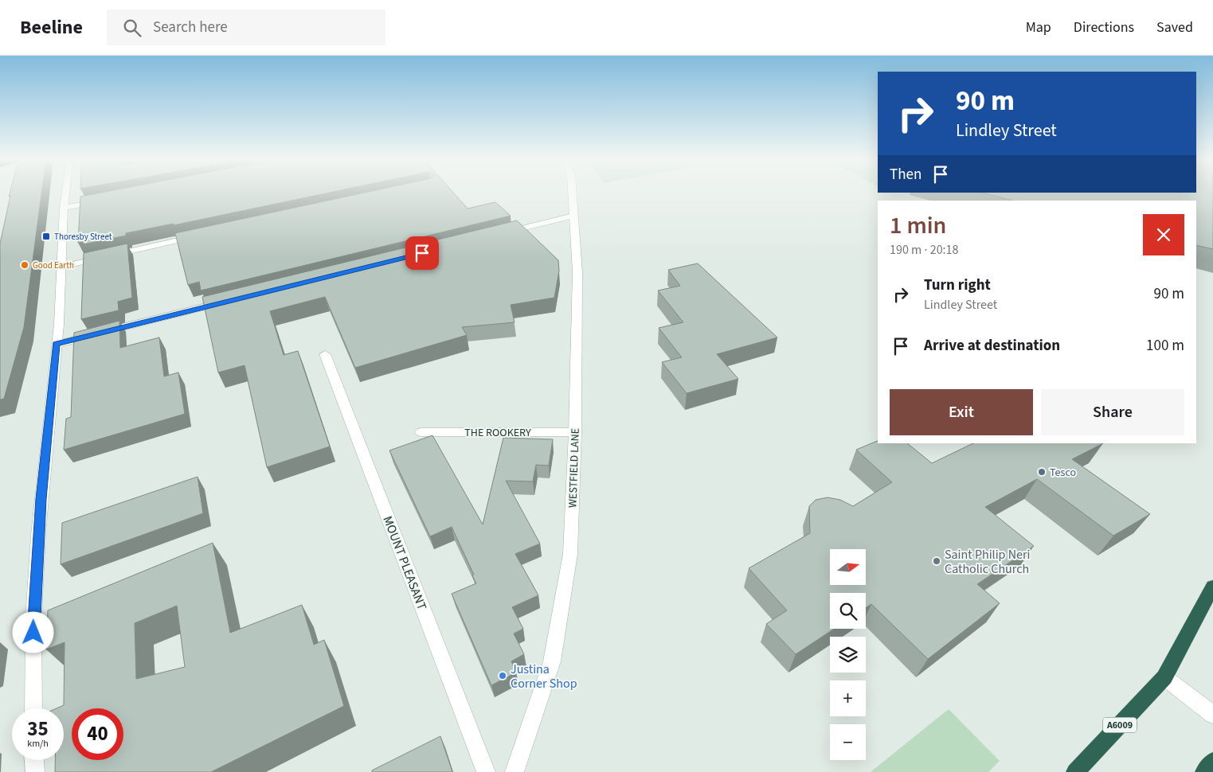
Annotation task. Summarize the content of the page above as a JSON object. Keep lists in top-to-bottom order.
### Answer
{
  "streets": {
    "highway": ["A6009"],
    "street": ["THE ROOKERY", "WESTFIELD LANE", "MOUNT PLEASANT"]
  },
  "crossings": [
    ["THE ROOKERY", "WESTFIELD LANE"]
  ],
  "places": {
    "transit": ["Thoresby Street"],
    "other": [
      "Good Earth",
      "Tesco",
      "Saint Philip Neri Catholic Church",
      "Justina Corner Shop"
    ]
  },
  "north": "right",
  "page": {
    "header": "Beeline",
    "search": "Search here",
    "nav": ["Map", "Directions", "Saved"],
    "turn": ["90 m", "Lindley Street"],
    "then": "Then",
    "heading": ["1 min", "190 m · 20:18"],
    "list": [
      {
        "name": "Turn right",
        "note": "Lindley Street",
        "value": "90 m"
      },
      {
        "name": "Arrive at destination",
        "value": "100 m"
      }
    ],
    "buttons": ["Exit", "Share"],
    "map_buttons": ["+", "−"],
    "speed": "35 km/h",
    "limit": "40"
  }
}
